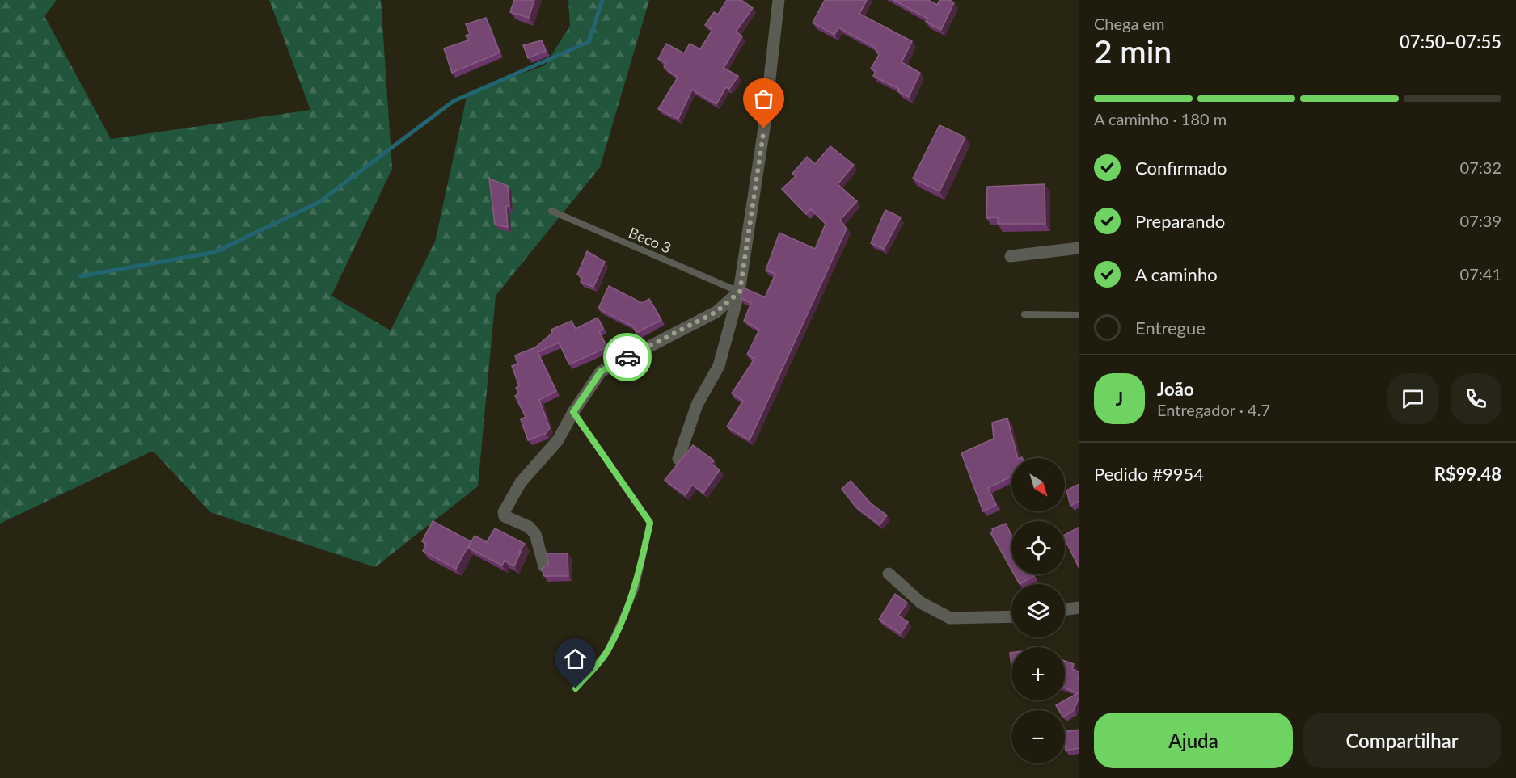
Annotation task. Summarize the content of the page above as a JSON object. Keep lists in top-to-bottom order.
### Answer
{
  "streets": {
    "lane": ["Beco 3"]
  },
  "north": "bottom right",
  "page": {
    "heading": ["2 min", "Chega em", "07:50–07:55"],
    "panel": [
      "João",
      "Entregador · 4.7",
      "Pedido #9954",
      "R$99.48"
    ],
    "bar": "A caminho · 180 m",
    "list": [
      ["Confirmado", "07:32"],
      ["Preparando", "07:39"],
      ["A caminho", "07:41"],
      "Entregue"
    ],
    "round": "J",
    "map_buttons": ["+", "−"],
    "buttons": ["Ajuda", "Compartilhar"]
  }
}
